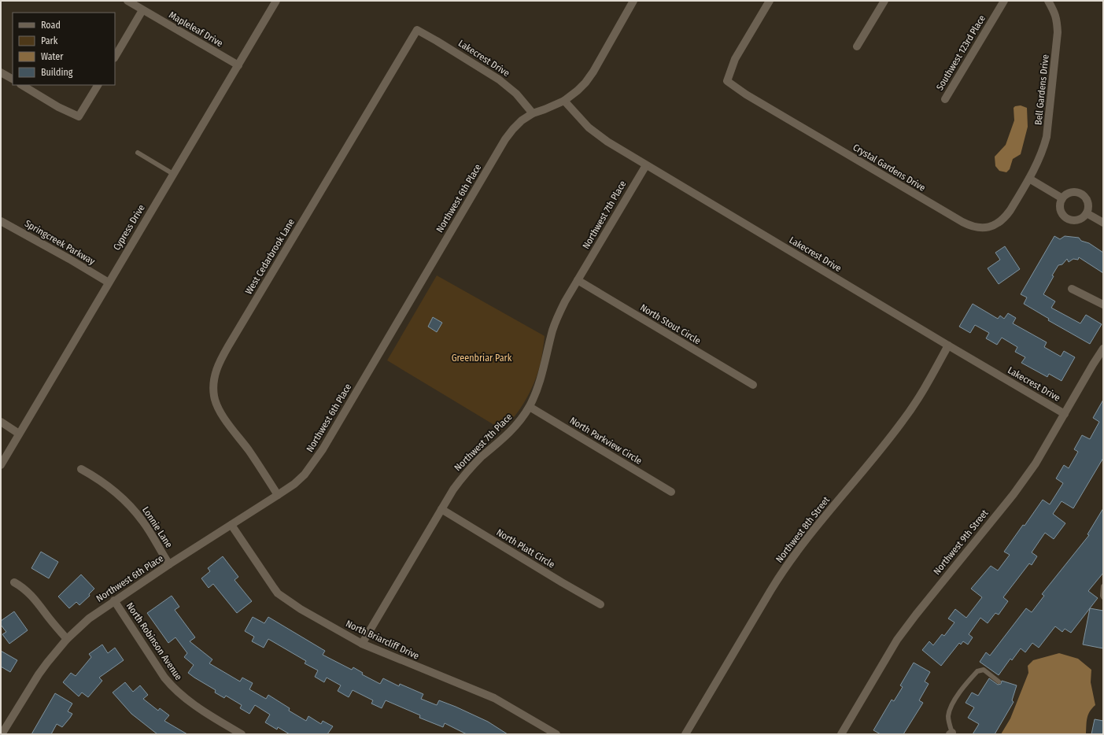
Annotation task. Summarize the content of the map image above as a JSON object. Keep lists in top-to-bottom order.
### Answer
{
  "streets": {
    "street": [
      "Mapleleaf Drive",
      "Southwest 123rd Place",
      "Lakecrest Drive",
      "Bell Gardens Drive",
      "Crystal Gardens Drive",
      "Northwest 6th Place",
      "Northwest 7th Place",
      "Cypress Drive",
      "Springcreek Parkway",
      "West Cedarbrook Lane",
      "North Stout Circle",
      "North Parkview Circle",
      "Lonnie Lane",
      "Northwest 8th Street",
      "Northwest 9th Street",
      "North Platt Circle",
      "North Briarcliff Drive",
      "North Robinson Avenue"
    ]
  },
  "crossings": [
    ["Mapleleaf Drive", "Cypress Drive"],
    ["Lakecrest Drive", "Northwest 6th Place"],
    ["Lakecrest Drive", "Northwest 7th Place"],
    ["Lakecrest Drive", "West Cedarbrook Lane"],
    ["Lakecrest Drive", "Northwest 8th Street"],
    ["Lakecrest Drive", "Northwest 9th Street"],
    ["Bell Gardens Drive", "Crystal Gardens Drive"],
    ["Northwest 6th Place", "West Cedarbrook Lane"],
    ["Northwest 6th Place", "Lonnie Lane"],
    ["Northwest 6th Place", "North Briarcliff Drive"],
    ["Northwest 6th Place", "North Robinson Avenue"],
    ["Northwest 7th Place", "North Stout Circle"],
    ["Northwest 7th Place", "North Parkview Circle"],
    ["Northwest 7th Place", "North Platt Circle"],
    ["Northwest 7th Place", "North Briarcliff Drive"],
    ["Cypress Drive", "Springcreek Parkway"]
  ],
  "parks": ["Greenbriar Park"],
  "legend": [
    "Road",
    "Park",
    "Water",
    "Building"
  ]
}
